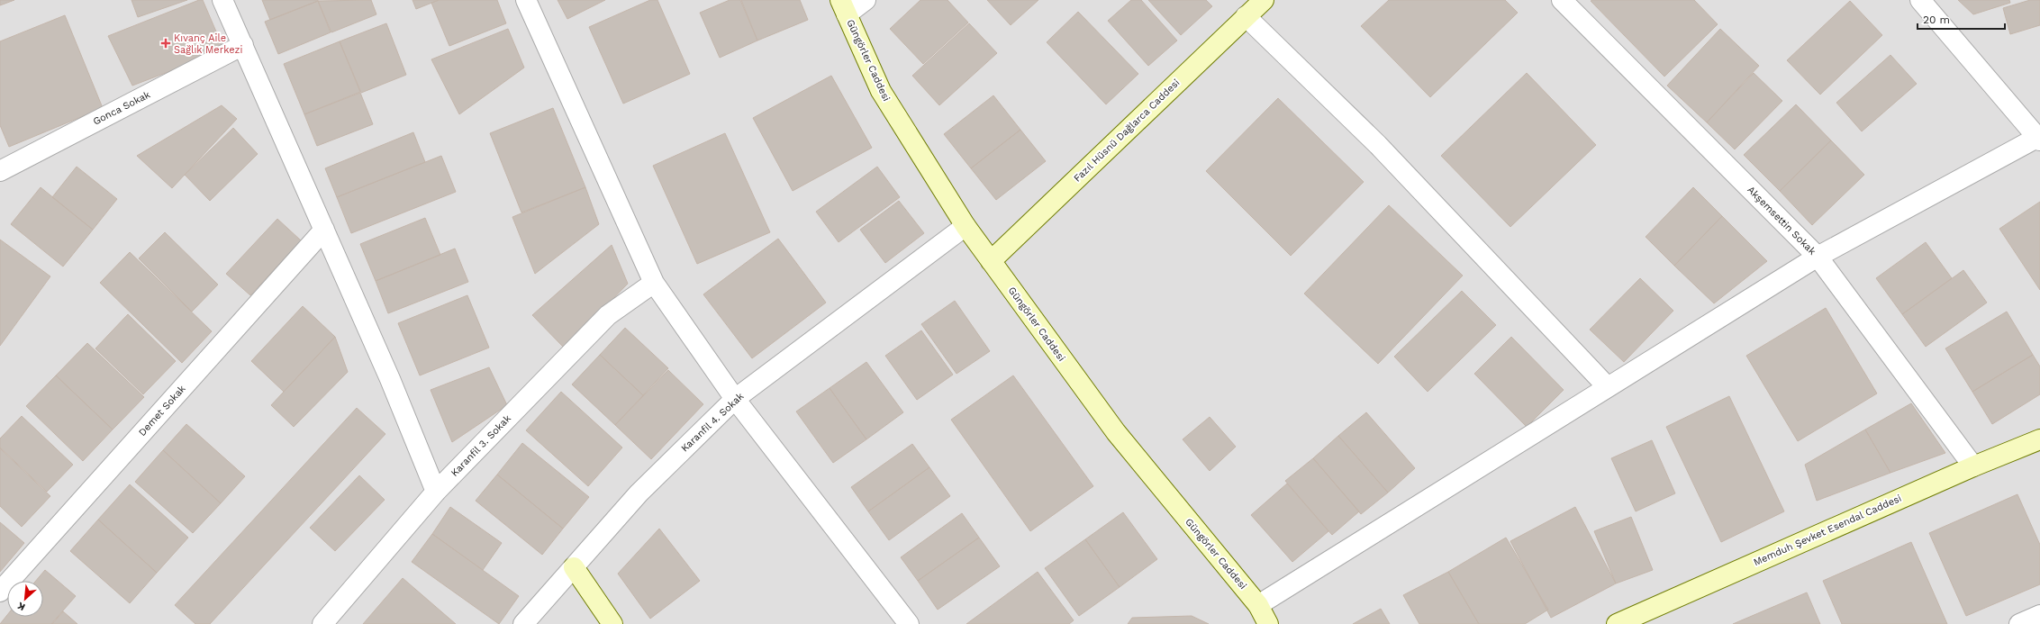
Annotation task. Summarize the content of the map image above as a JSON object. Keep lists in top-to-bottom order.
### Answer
{
  "streets": {
    "street": [
      "Güngörler Caddesi",
      "Gonca Sokak",
      "Fazıl Hüsnü Dağlarca Caddesi",
      "Akşemsettin Sokak",
      "Demet Sokak",
      "Karanfil 4. Sokak",
      "Karanfil 3. Sokak",
      "Memduh Şevket Esendal Caddesi"
    ]
  },
  "crossings": [
    ["Güngörler Caddesi", "Fazıl Hüsnü Dağlarca Caddesi"],
    ["Güngörler Caddesi", "Karanfil 4. Sokak"],
    ["Akşemsettin Sokak", "Memduh Şevket Esendal Caddesi"]
  ],
  "places": {
    "health": ["Kıvanç Aile Sağlık Merkezi"]
  },
  "scale_bar": "20 m",
  "north": "bottom left"
}
